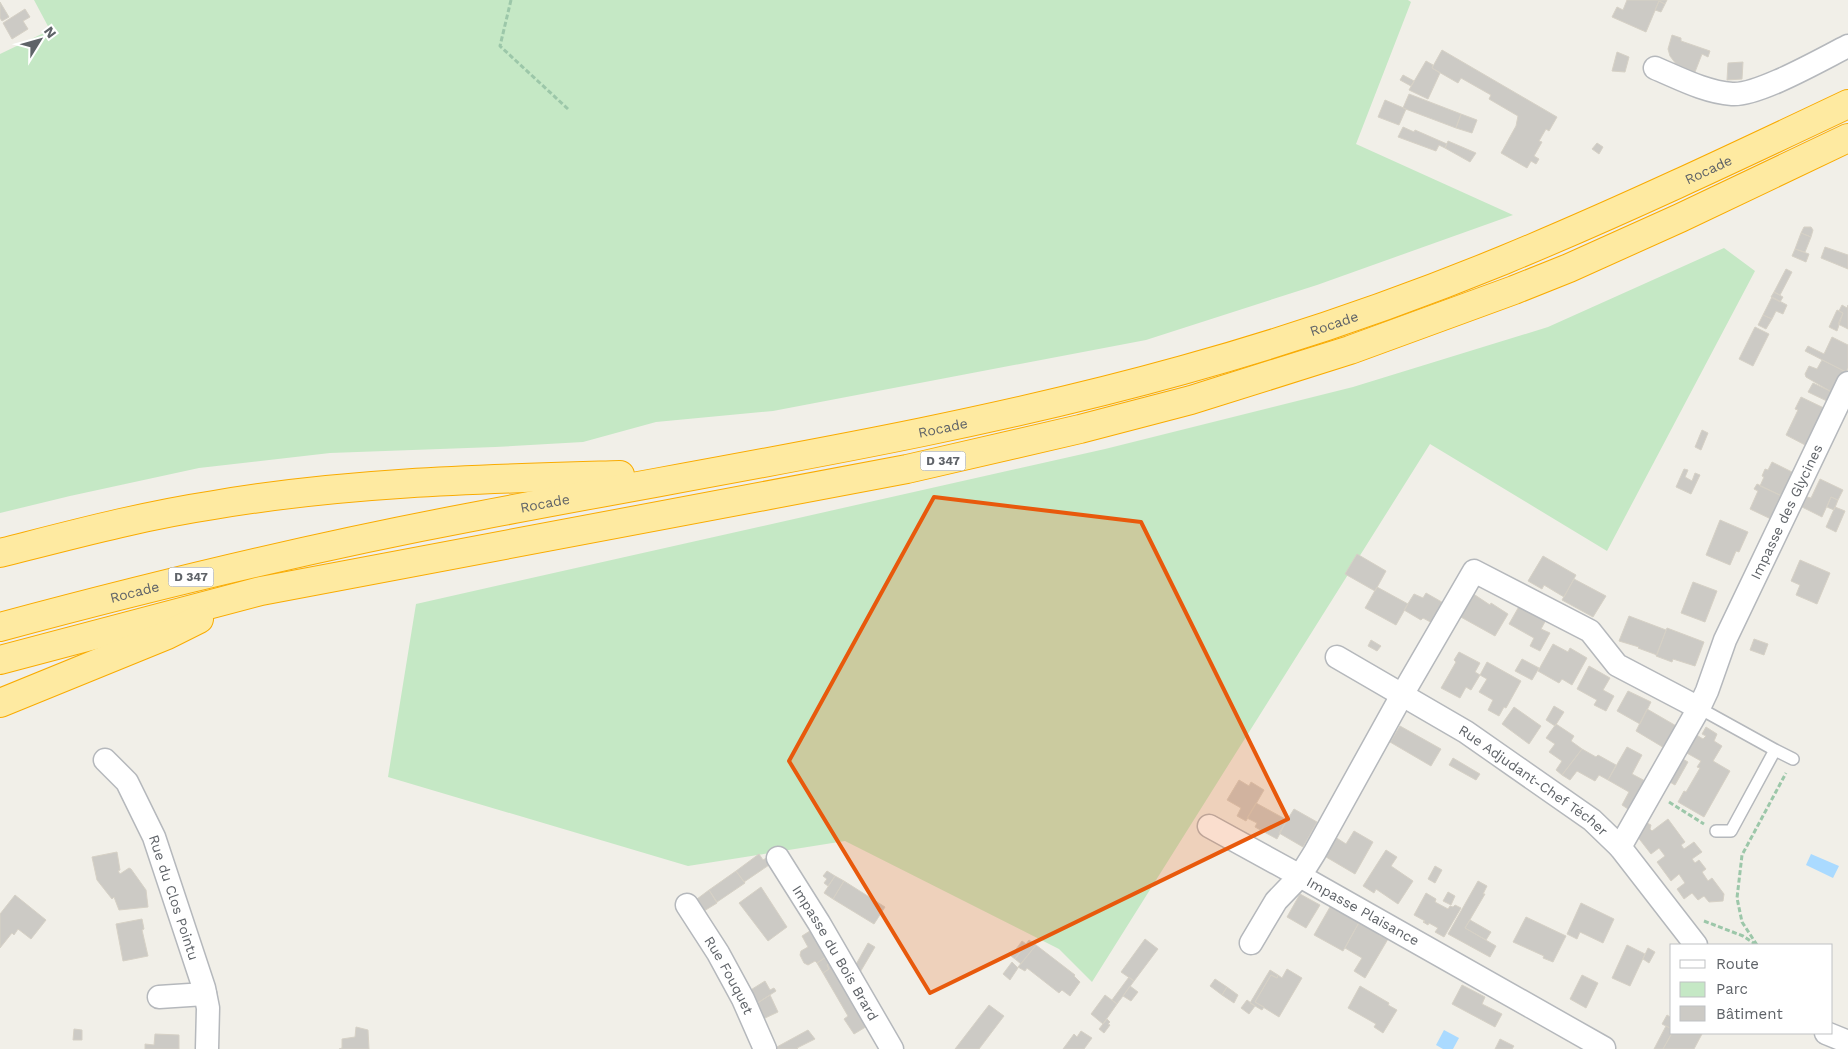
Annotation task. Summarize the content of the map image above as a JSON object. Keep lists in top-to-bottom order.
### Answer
{
  "streets": {
    "highway": ["Rocade", "D 347"],
    "street": [
      "Impasse des Glycines",
      "Rue Adjudant-Chef Técher",
      "Rue du Clos Pointu",
      "Impasse Plaisance",
      "Impasse du Bois Brard",
      "Rue Fouquet"
    ]
  },
  "crossings": [
    ["Impasse des Glycines", "Rue Adjudant-Chef Técher"],
    ["Impasse des Glycines", "Impasse Plaisance"],
    ["Rue Adjudant-Chef Técher", "Impasse Plaisance"]
  ],
  "legend": ["Route", "Parc", "Bâtiment"],
  "north": "top right"
}
